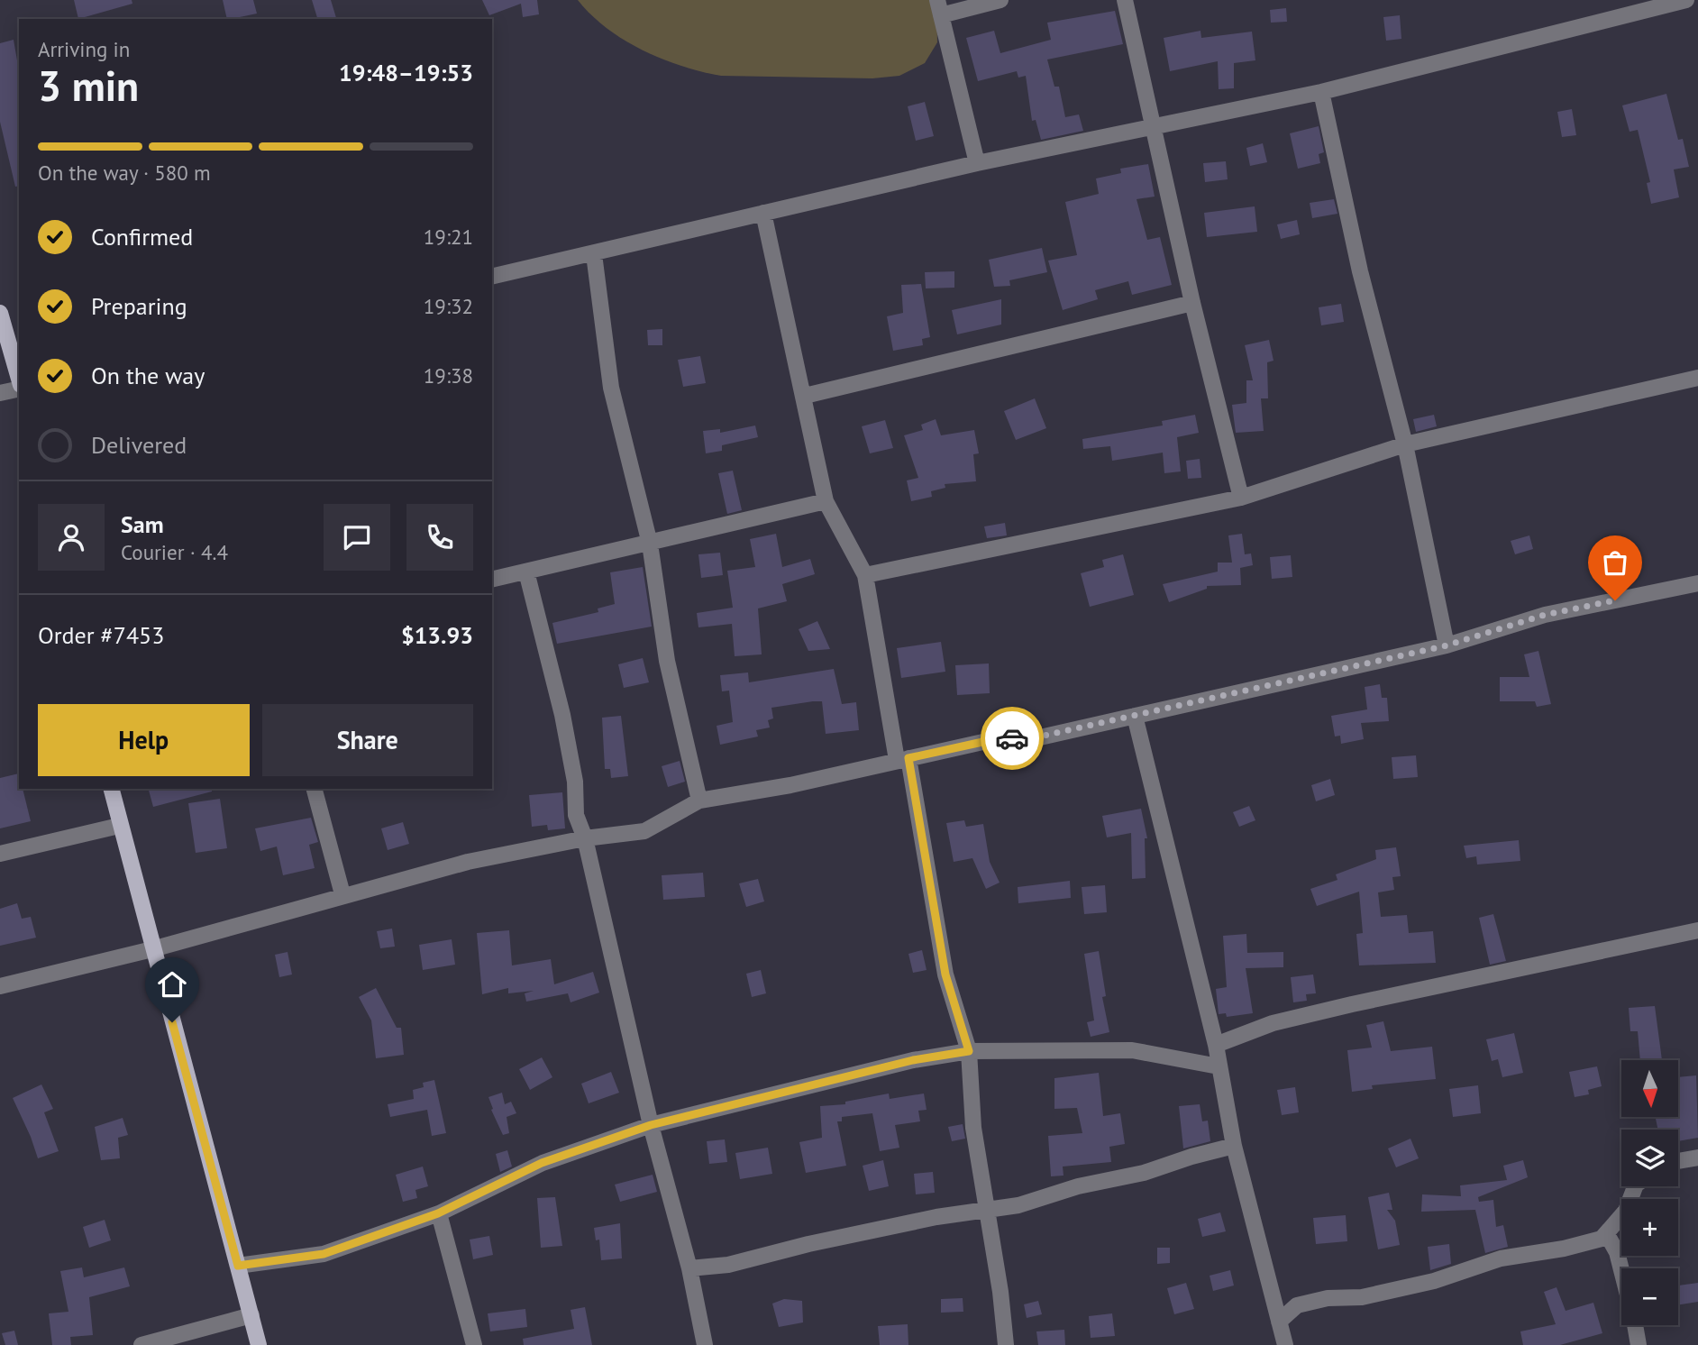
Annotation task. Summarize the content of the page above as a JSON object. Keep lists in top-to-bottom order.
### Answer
{
  "north": "bottom",
  "page": {
    "heading": ["3 min", "Arriving in", "19:48–19:53"],
    "panel": [
      "Sam",
      "Courier · 4.4",
      "Order #7453",
      "$13.93"
    ],
    "bar": "On the way · 580 m",
    "list": [
      ["Confirmed", "19:21"],
      ["Preparing", "19:32"],
      ["On the way", "19:38"],
      "Delivered"
    ],
    "buttons": ["Help", "Share"],
    "map_buttons": ["+", "−"]
  }
}
